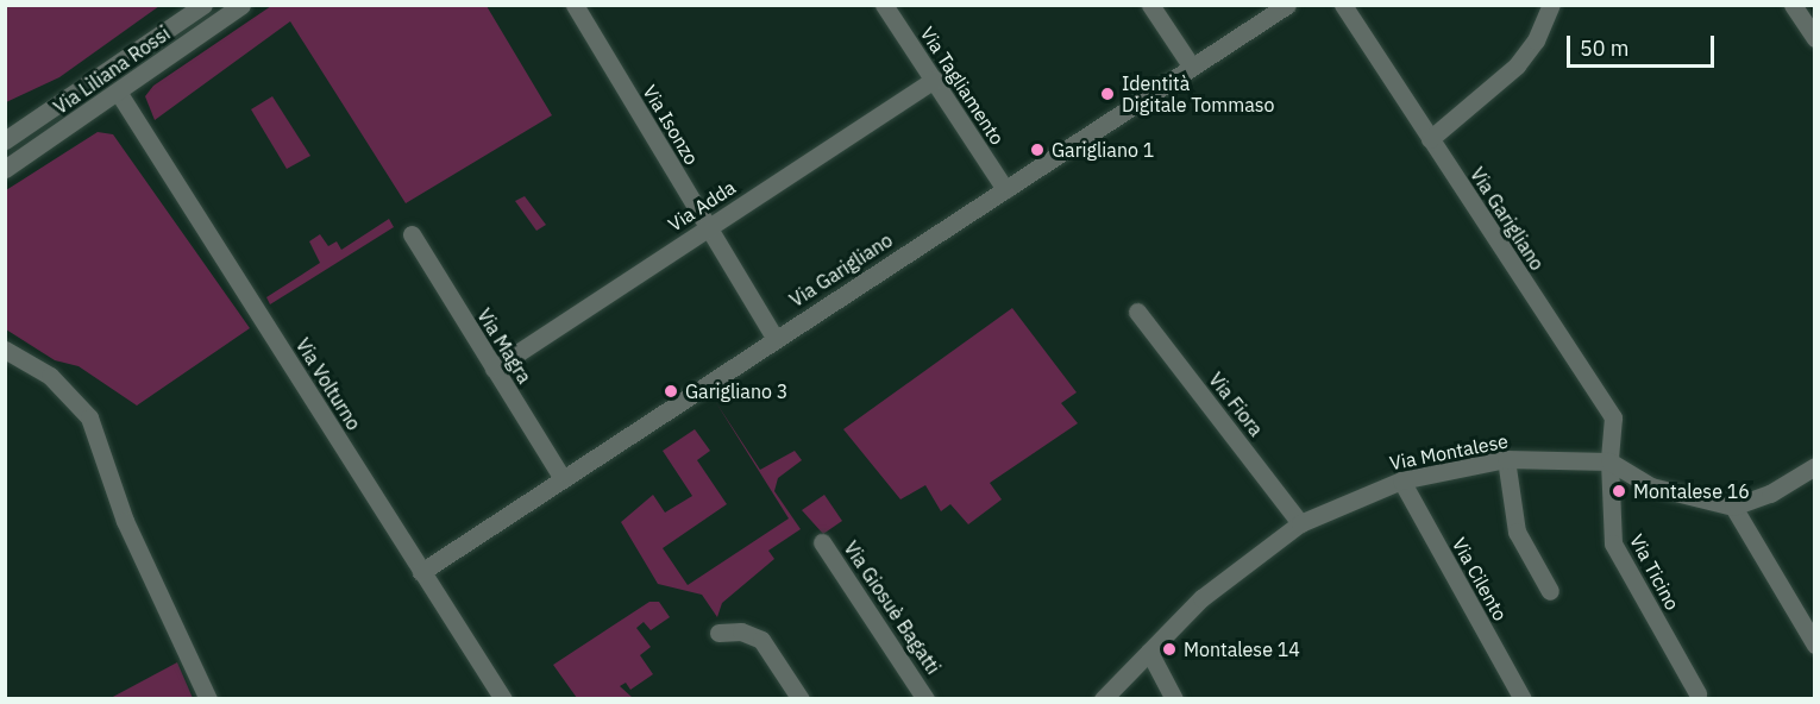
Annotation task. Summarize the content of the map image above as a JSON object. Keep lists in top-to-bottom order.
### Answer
{
  "streets": {
    "street": [
      "Via Liliana Rossi",
      "Via Tagliamento",
      "Via Isonzo",
      "Via Adda",
      "Via Garigliano",
      "Via Magra",
      "Via Volturno",
      "Via Fiora",
      "Via Montalese",
      "Via Ticino",
      "Via Cilento",
      "Via Giosuè Bagatti"
    ]
  },
  "crossings": [
    ["Via Liliana Rossi", "Via Volturno"],
    ["Via Tagliamento", "Via Adda"],
    ["Via Tagliamento", "Via Garigliano"],
    ["Via Isonzo", "Via Adda"],
    ["Via Isonzo", "Via Garigliano"],
    ["Via Adda", "Via Magra"],
    ["Via Garigliano", "Via Magra"],
    ["Via Garigliano", "Via Volturno"],
    ["Via Garigliano", "Via Montalese"],
    ["Via Garigliano", "Via Ticino"],
    ["Via Fiora", "Via Montalese"],
    ["Via Montalese", "Via Ticino"],
    ["Via Montalese", "Via Cilento"]
  ],
  "places": [
    "Identità Digitale Tommaso",
    "Garigliano 1",
    "Garigliano 3",
    "Montalese 16",
    "Montalese 14"
  ],
  "scale_bar": "50 m"
}
